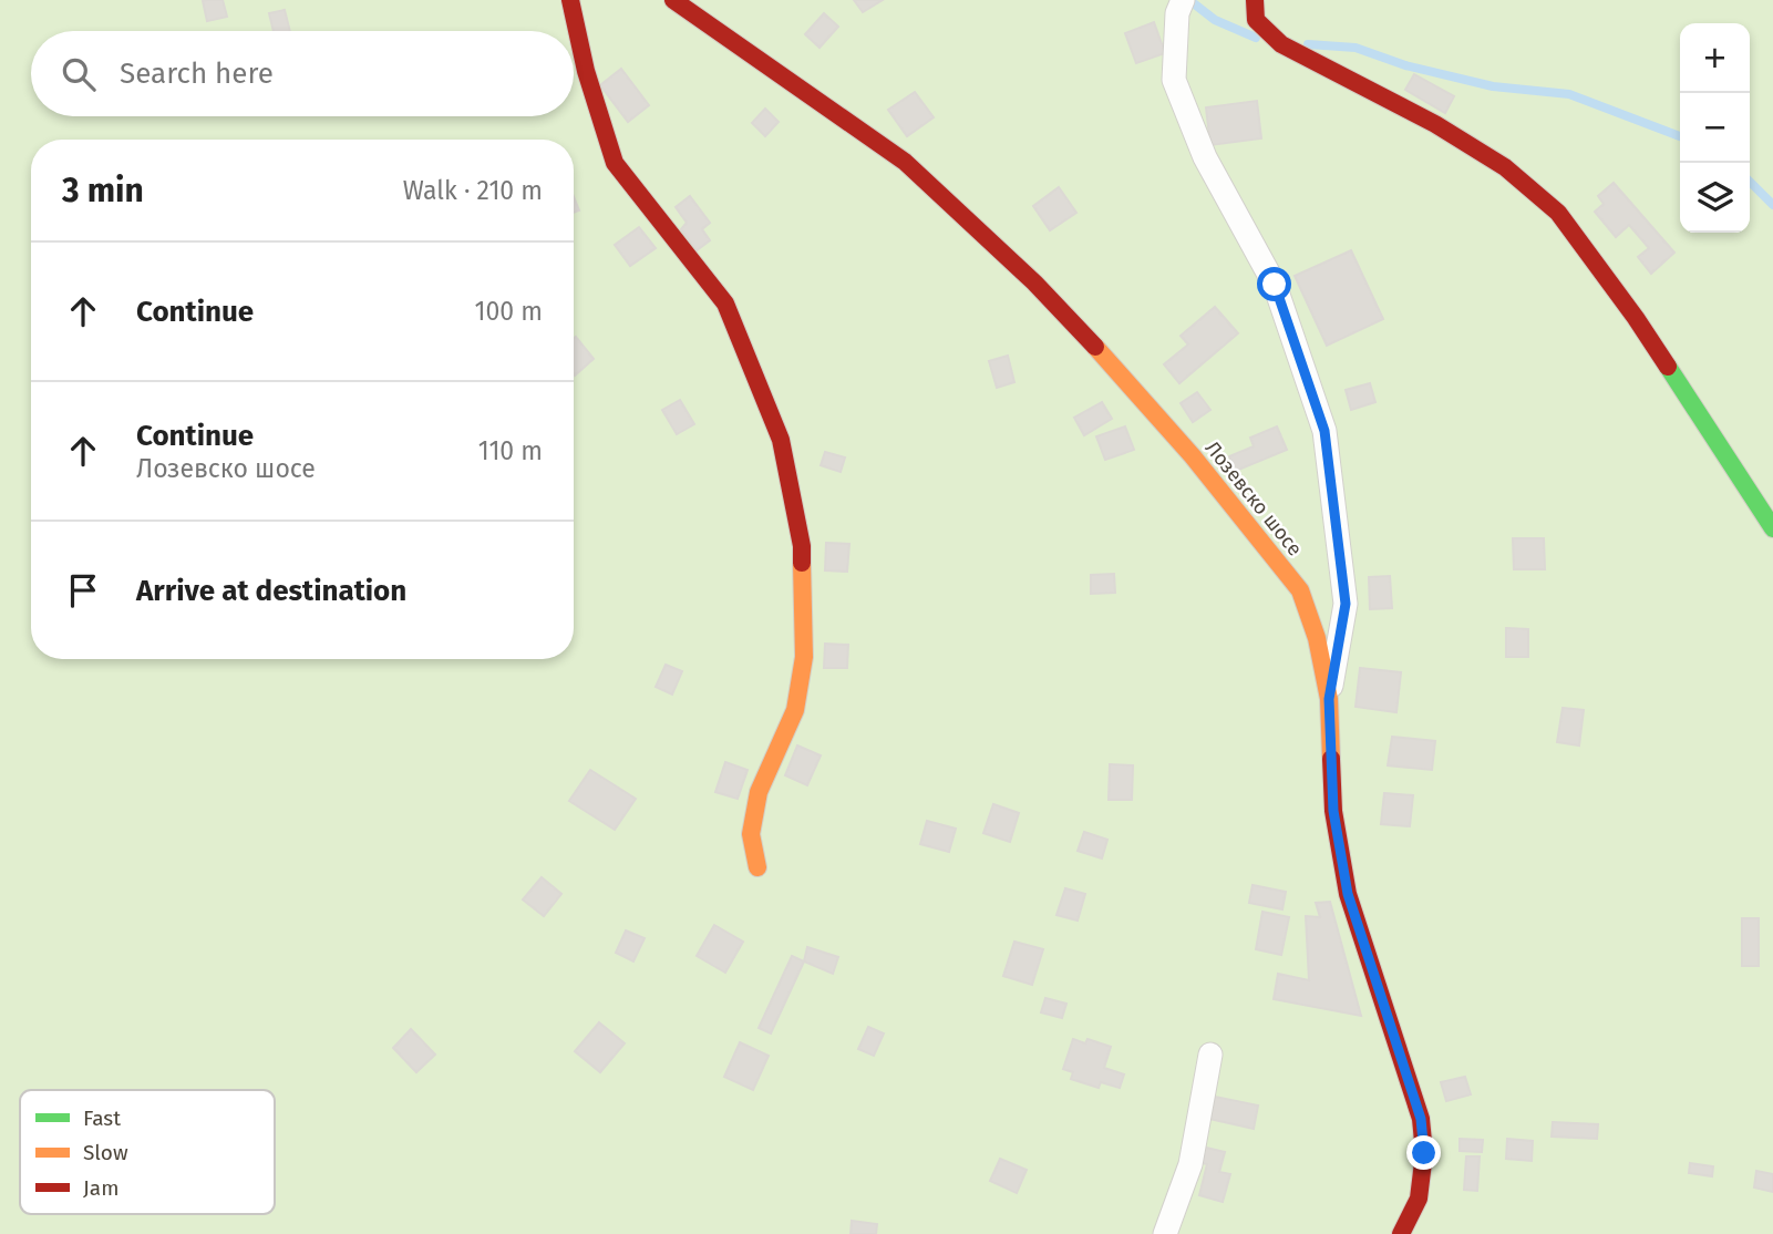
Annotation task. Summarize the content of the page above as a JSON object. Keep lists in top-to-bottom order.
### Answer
{
  "streets": {
    "street": ["Лозевско шосе"]
  },
  "legend": ["Fast", "Slow", "Jam"],
  "page": {
    "map_buttons": ["+", "−"],
    "search": "Search here",
    "heading": ["3 min", "Walk · 210 m"],
    "list": [
      ["Continue", "100 m"],
      ["Continue", "Лозевско шосе", "110 m"],
      "Arrive at destination"
    ]
  }
}
